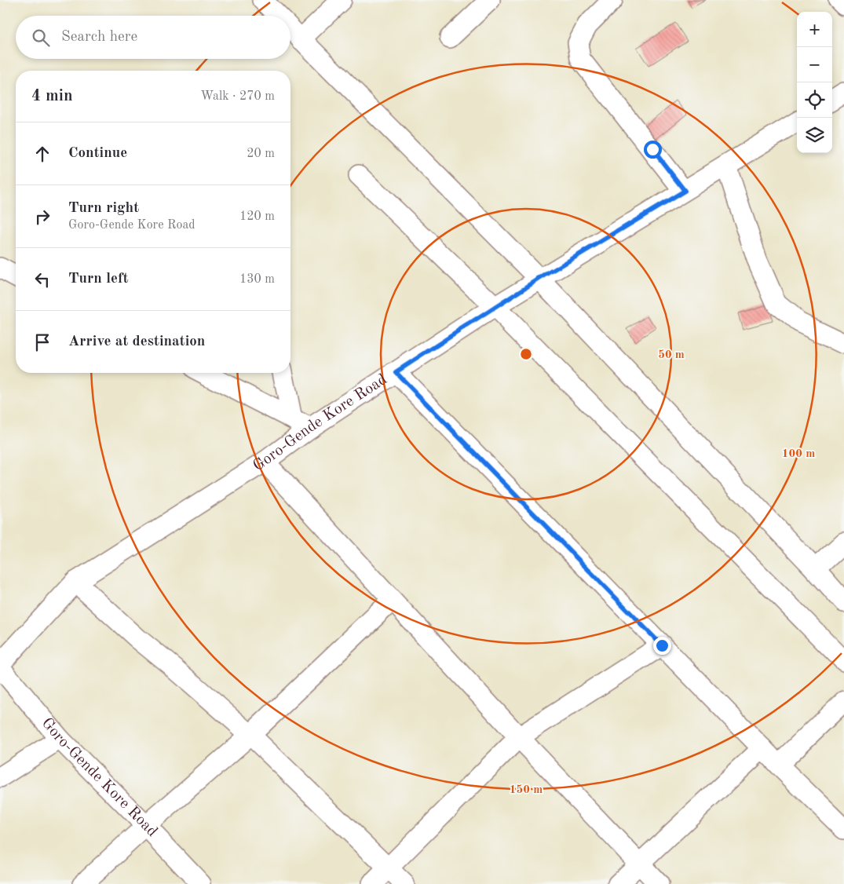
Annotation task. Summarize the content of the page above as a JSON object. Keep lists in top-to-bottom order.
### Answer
{
  "streets": {
    "street": ["Goro-Gende Kore Road"]
  },
  "page": {
    "map_buttons": ["+", "−"],
    "search": "Search here",
    "heading": ["4 min", "Walk · 270 m"],
    "list": [
      ["Continue", "20 m"],
      ["Turn right", "Goro-Gende Kore Road", "120 m"],
      ["Turn left", "130 m"],
      "Arrive at destination"
    ]
  },
  "rings": ["50 m", "100 m", "150 m"]
}
